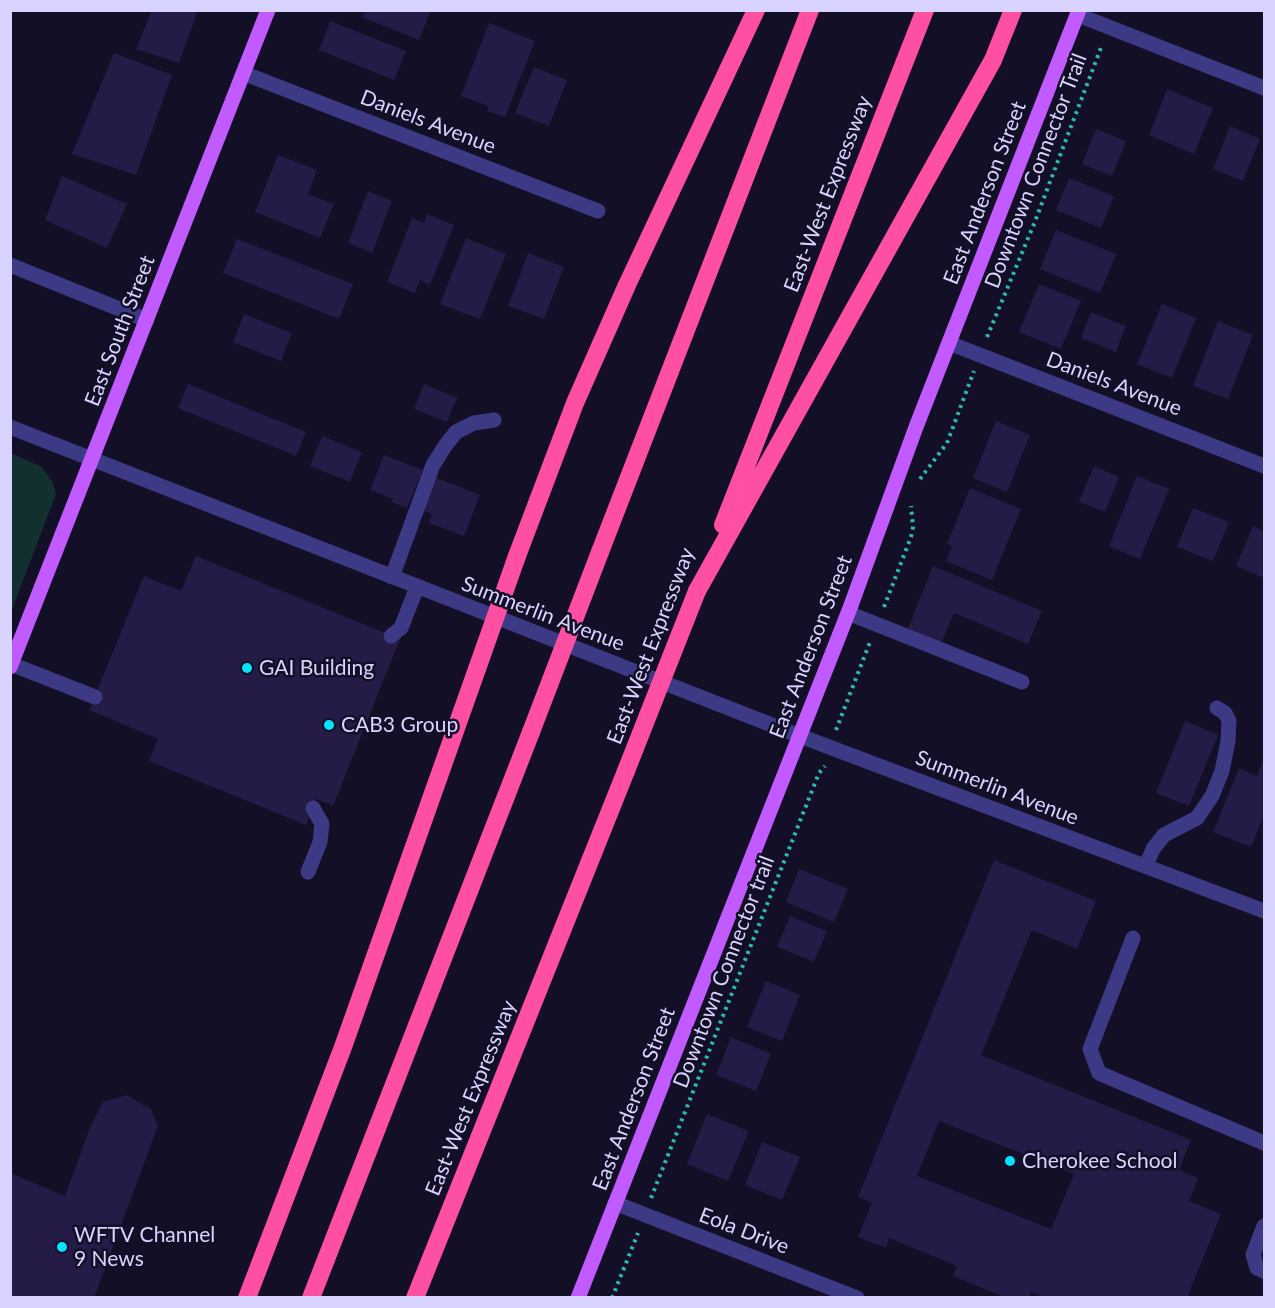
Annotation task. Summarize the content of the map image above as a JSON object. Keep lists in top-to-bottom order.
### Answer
{
  "streets": {
    "highway": ["East-West Expressway"],
    "main road": ["East Anderson Street", "East South Street"],
    "street": ["Daniels Avenue", "Summerlin Avenue", "Eola Drive"],
    "path": ["Downtown Connector Trail", "Downtown Connector trail"]
  },
  "crossings": [
    ["Daniels Avenue", "East Anderson Street"],
    ["Daniels Avenue", "East South Street"],
    ["East Anderson Street", "Summerlin Avenue"],
    ["East Anderson Street", "Eola Drive"],
    ["East South Street", "Summerlin Avenue"]
  ],
  "places": [
    "GAI Building",
    "CAB3 Group",
    "Cherokee School",
    "WFTV Channel 9 News"
  ]
}
